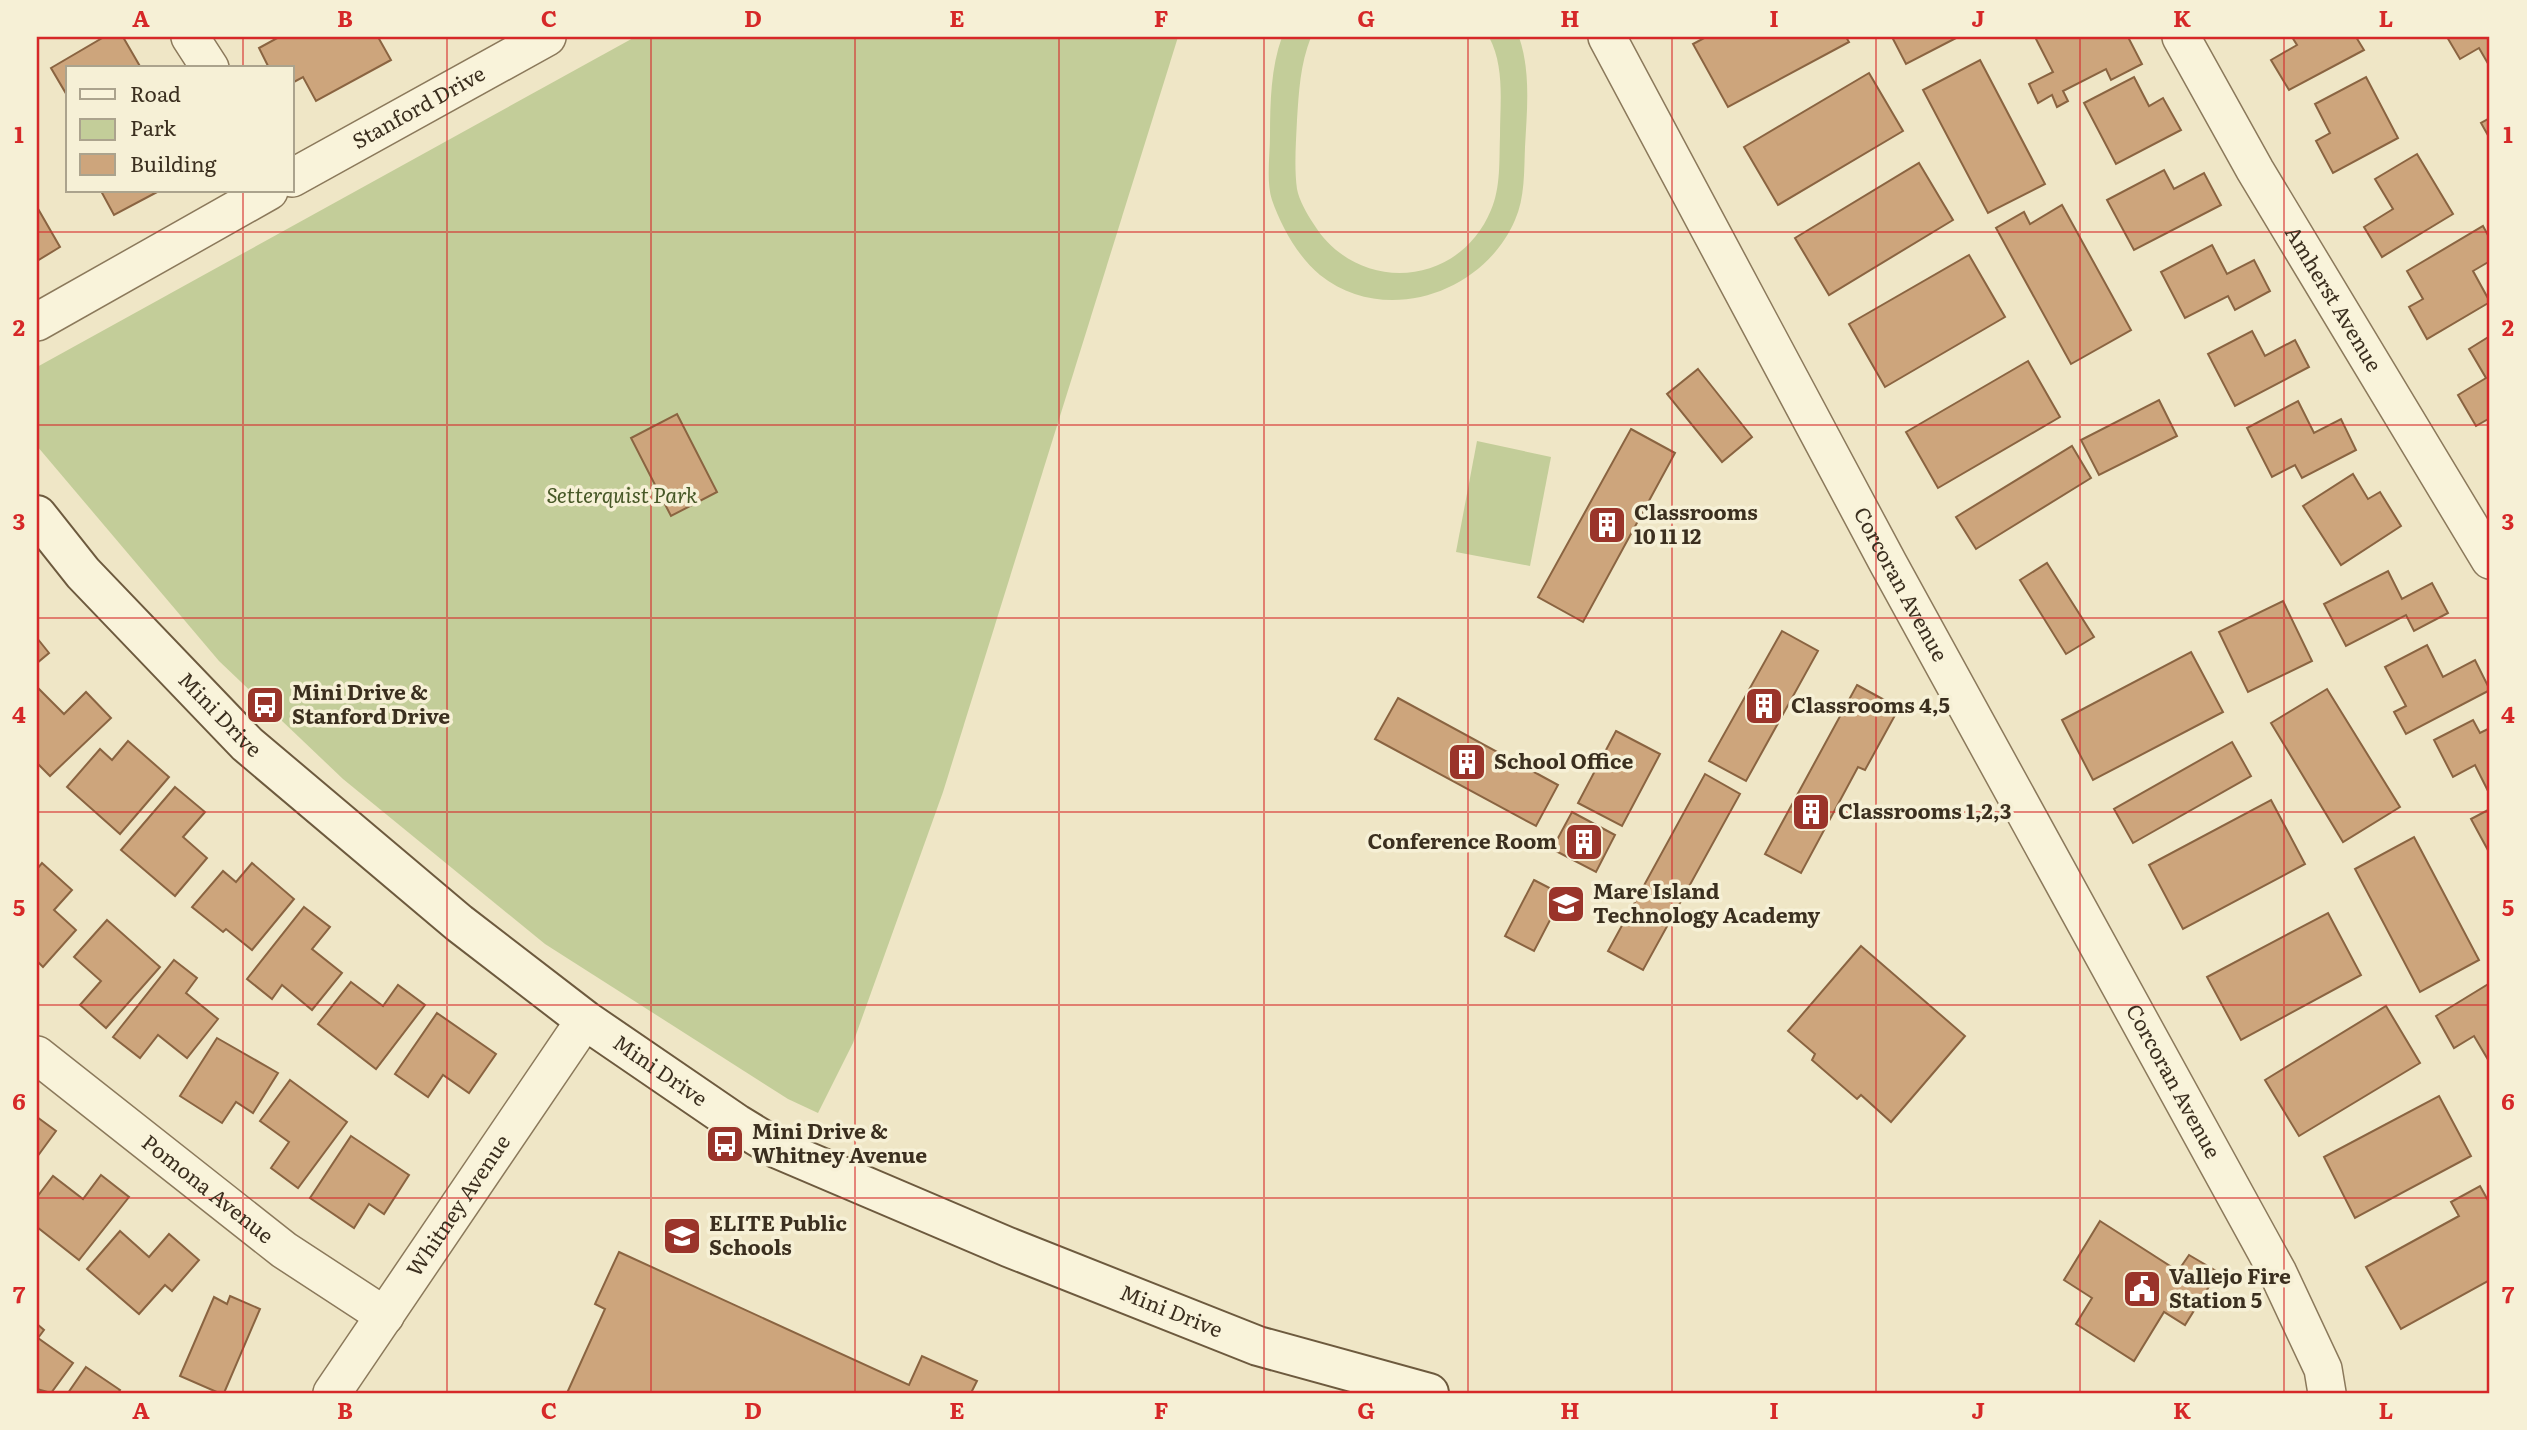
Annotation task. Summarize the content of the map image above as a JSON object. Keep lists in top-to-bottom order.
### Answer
{
  "streets": {
    "street": [
      "Stanford Drive",
      "Amherst Avenue",
      "Corcoran Avenue",
      "Mini Drive",
      "Pomona Avenue",
      "Whitney Avenue"
    ]
  },
  "crossings": [
    ["Mini Drive", "Whitney Avenue"],
    ["Pomona Avenue", "Whitney Avenue"]
  ],
  "parks": ["Setterquist Park"],
  "places": {
    "building": [
      "Classrooms 10 11 12",
      "Classrooms 4,5",
      "School Office",
      "Classrooms 1,2,3",
      "Conference Room"
    ],
    "bus stop": ["Mini Drive & Stanford Drive", "Mini Drive & Whitney Avenue"],
    "school or university": ["Mare Island Technology Academy", "ELITE Public Schools"],
    "public building": ["Vallejo Fire Station 5"]
  },
  "legend": ["Road", "Park", "Building"],
  "grid": {
    "columns": [
      "A",
      "B",
      "C",
      "D",
      "E",
      "F",
      "G",
      "H",
      "I",
      "J",
      "K",
      "L"
    ],
    "rows": [
      "1",
      "2",
      "3",
      "4",
      "5",
      "6",
      "7"
    ]
  }
}
